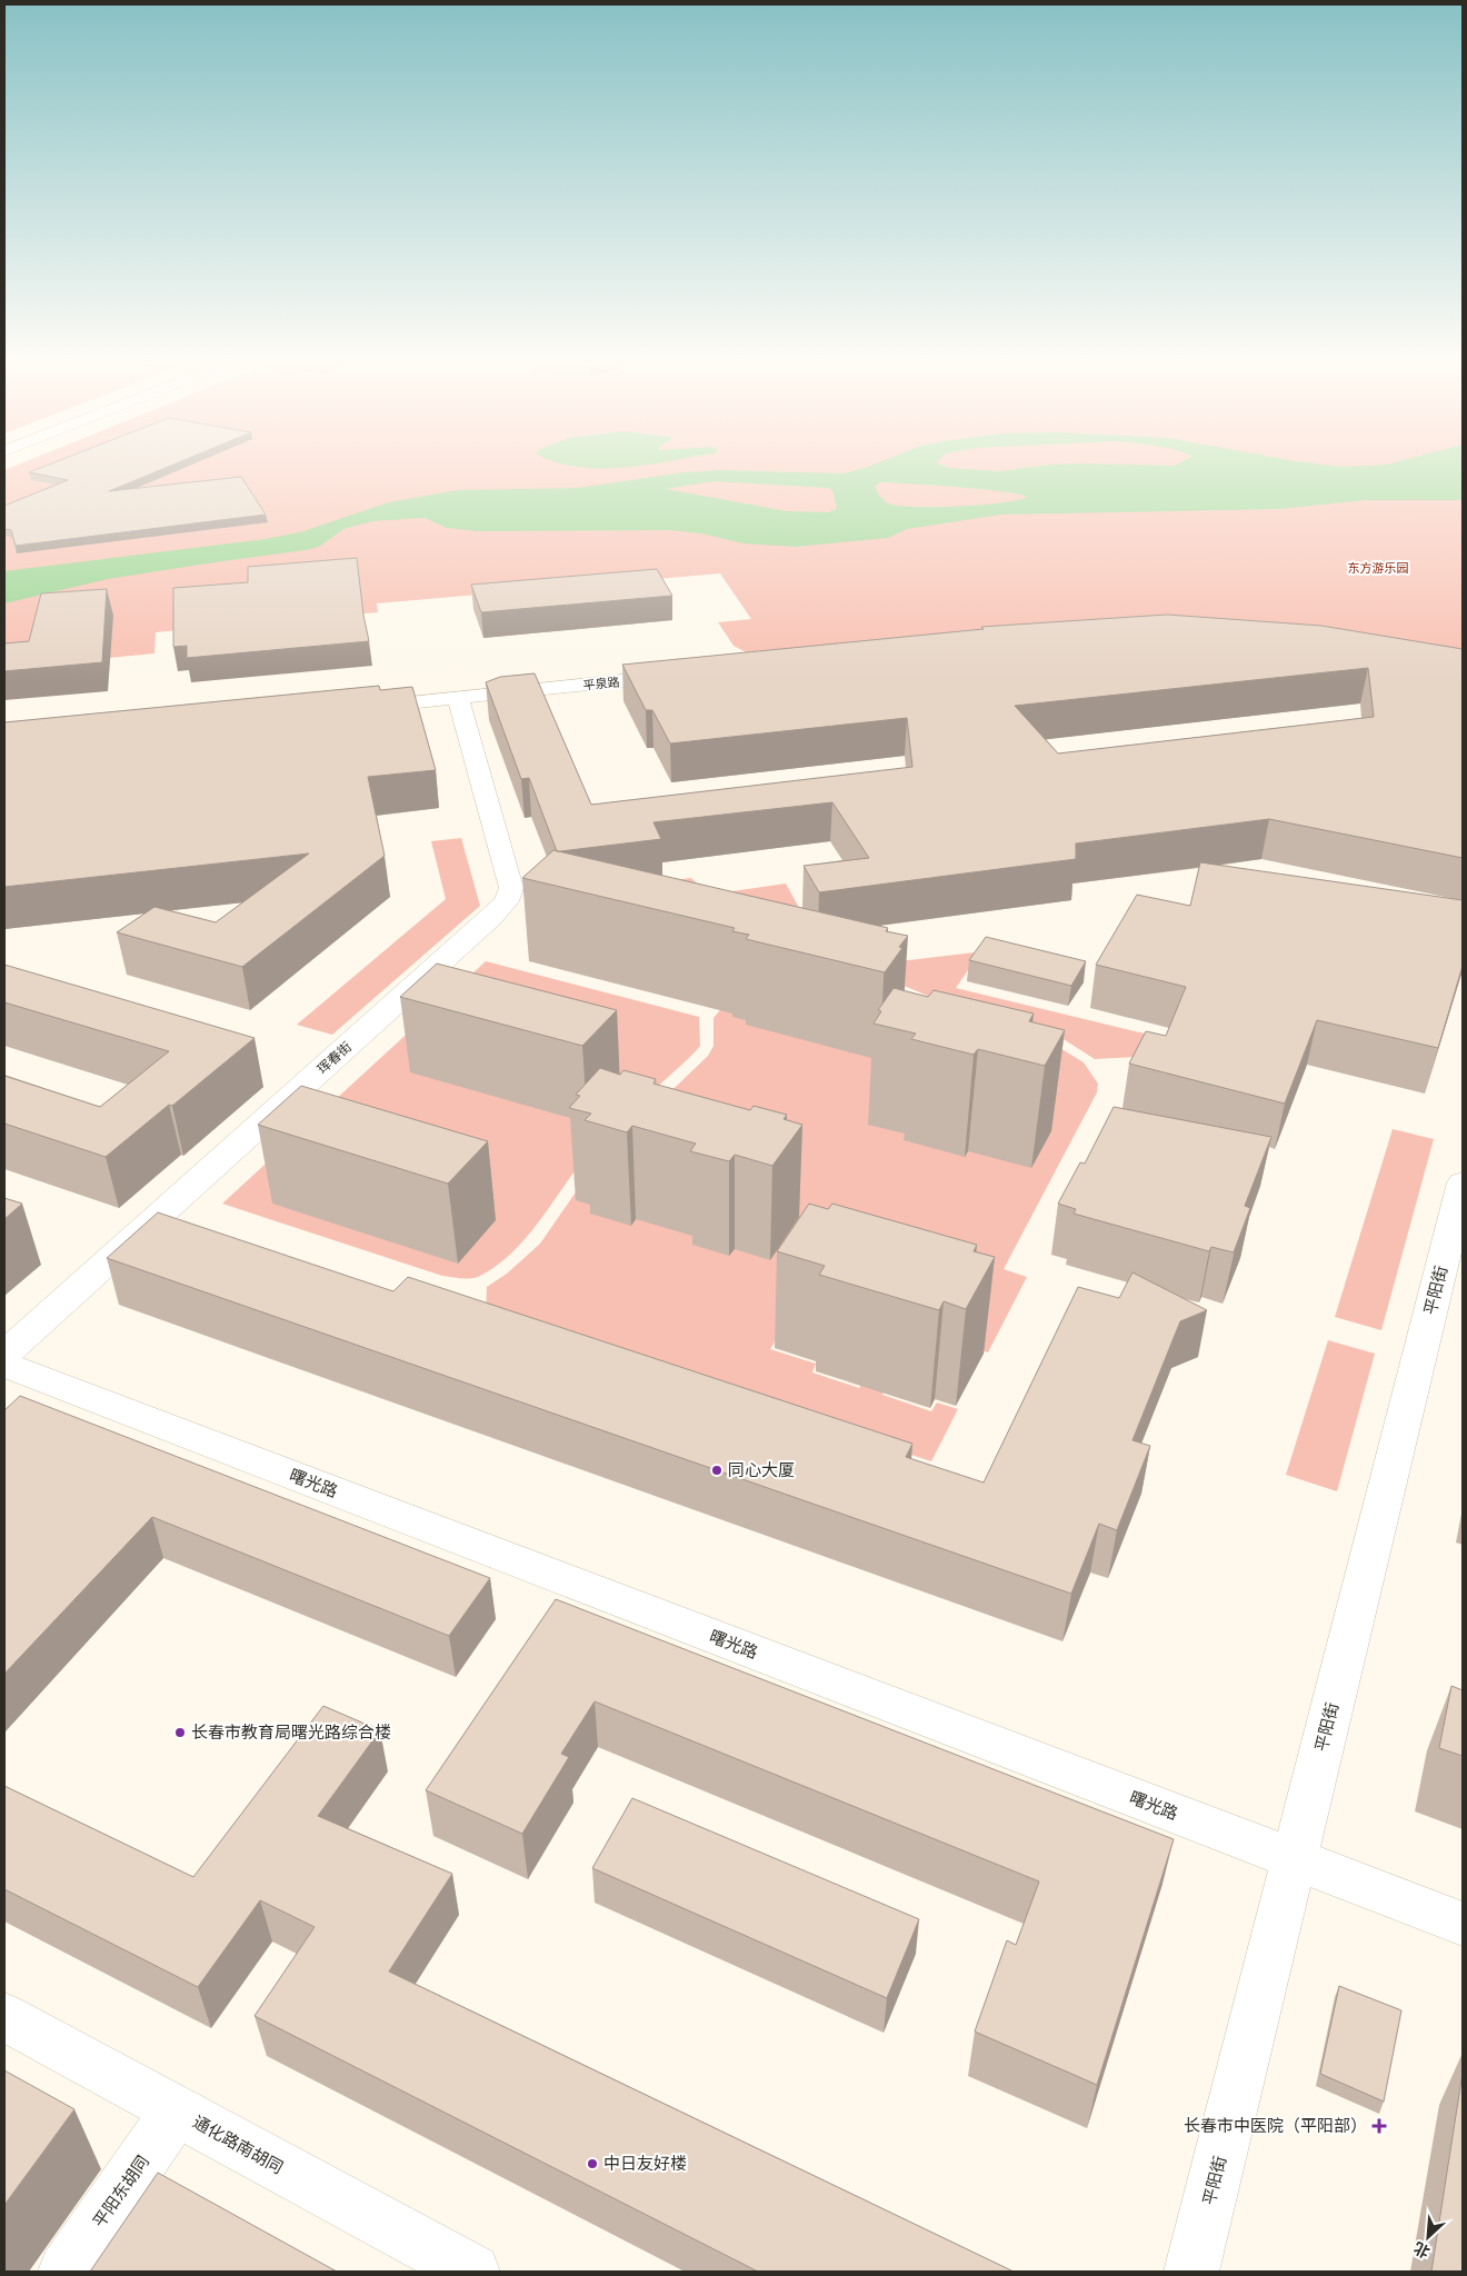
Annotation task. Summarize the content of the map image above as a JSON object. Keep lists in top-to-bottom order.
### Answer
{
  "streets": {
    "street": [
      "平泉路",
      "珲春街",
      "平阳街",
      "曙光路",
      "通化路南胡同",
      "平阳东胡同"
    ]
  },
  "crossings": [
    ["平泉路", "珲春街"],
    ["平阳街", "曙光路"],
    ["通化路南胡同", "平阳东胡同"]
  ],
  "parks": ["东方游乐园"],
  "places": {
    "other": ["同心大厦", "长春市教育局曙光路综合楼", "中日友好楼"],
    "health": ["长春市中医院（平阳部）"]
  },
  "north": "bottom left"
}
